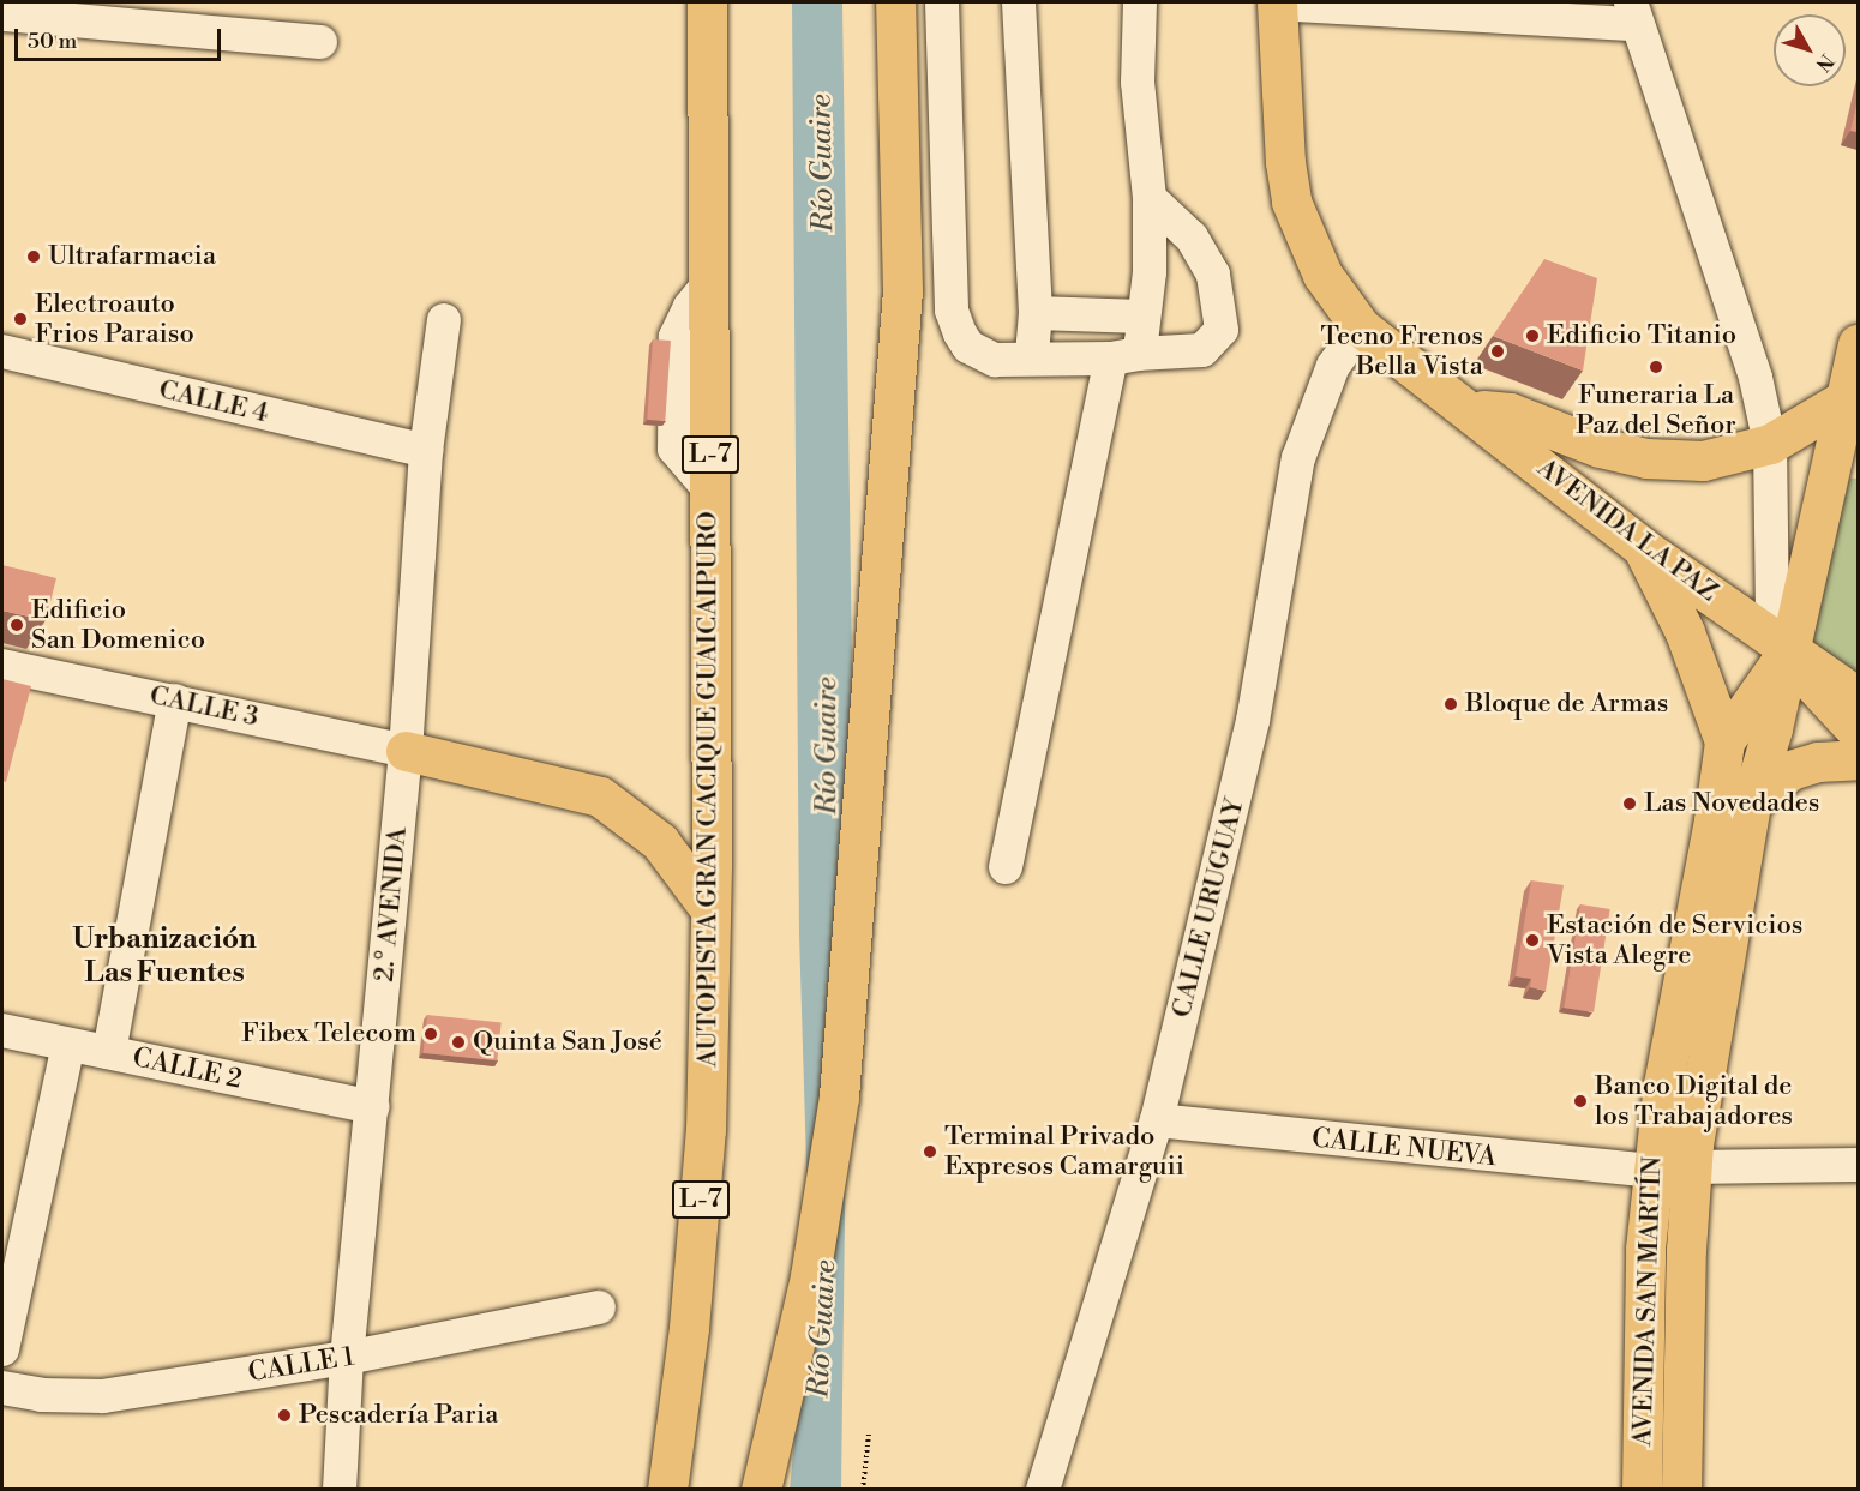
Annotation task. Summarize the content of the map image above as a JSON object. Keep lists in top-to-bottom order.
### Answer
{
  "streets": {
    "main road": [
      "L-7",
      "AVENIDA LA PAZ",
      "AUTOPISTA GRAN CACIQUE GUAICAIPURO",
      "AVENIDA SAN MARTÍN"
    ],
    "street": [
      "CALLE 4",
      "CALLE 3",
      "2.° AVENIDA",
      "CALLE URUGUAY",
      "CALLE 2",
      "CALLE NUEVA",
      "CALLE 1"
    ]
  },
  "crossings": [
    ["CALLE 4", "2.° AVENIDA"],
    ["AVENIDA LA PAZ", "CALLE URUGUAY"],
    ["AVENIDA LA PAZ", "AVENIDA SAN MARTÍN"],
    ["CALLE 3", "2.° AVENIDA"],
    ["2.° AVENIDA", "CALLE 2"],
    ["2.° AVENIDA", "CALLE 1"],
    ["CALLE URUGUAY", "CALLE NUEVA"],
    ["CALLE NUEVA", "AVENIDA SAN MARTÍN"]
  ],
  "districts": ["Urbanización Las Fuentes"],
  "water": ["Río Guaire"],
  "places": [
    "Ultrafarmacia",
    "Electroauto Frios Paraiso",
    "Edificio Titanio",
    "Tecno Frenos Bella Vista",
    "Funeraria La Paz del Señor",
    "Edificio San Domenico",
    "Bloque de Armas",
    "Las Novedades",
    "Estación de Servicios Vista Alegre",
    "Fibex Telecom",
    "Quinta San José",
    "Banco Digital de los Trabajadores",
    "Terminal Privado Expresos Camarguii",
    "Pescadería Paria"
  ],
  "scale_bar": "50 m",
  "north": "bottom right"
}
